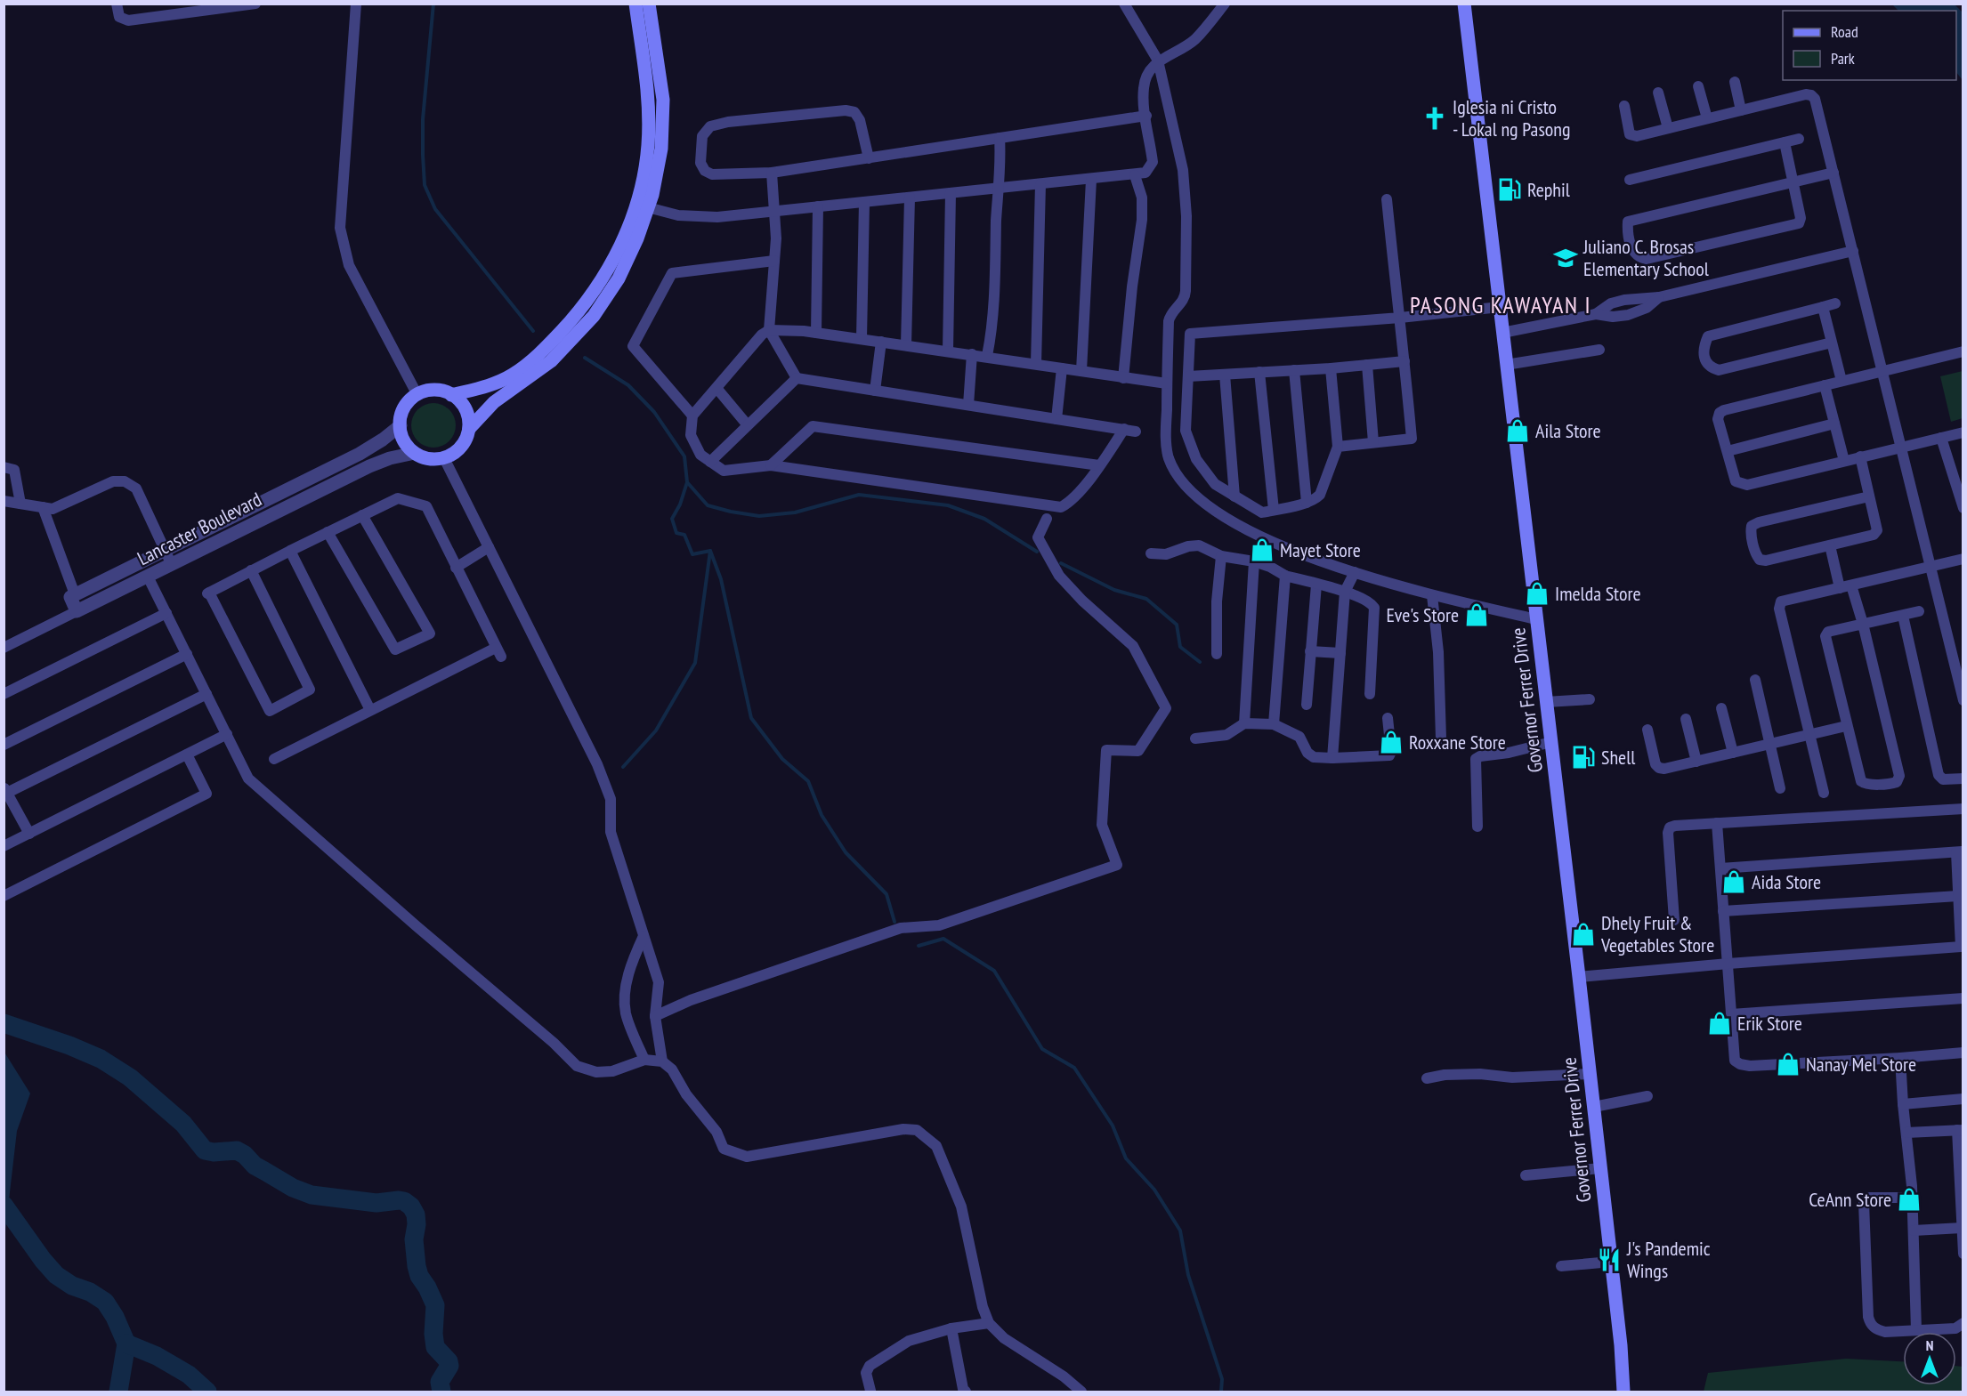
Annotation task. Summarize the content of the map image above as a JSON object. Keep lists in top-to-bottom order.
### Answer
{
  "streets": {
    "main road": ["Governor Ferrer Drive"],
    "street": ["Lancaster Boulevard"]
  },
  "districts": ["PASONG KAWAYAN I"],
  "places": {
    "church": ["Iglesia ni Cristo - Lokal ng Pasong"],
    "fuel station": ["Rephil", "Shell"],
    "school or university": ["Juliano C. Brosas Elementary School"],
    "shop": [
      "Aila Store",
      "Mayet Store",
      "Imelda Store",
      "Eve's Store",
      "Roxxane Store",
      "Aida Store",
      "Dhely Fruit & Vegetables Store",
      "Erik Store",
      "Nanay Mel Store",
      "CeAnn Store"
    ],
    "restaurant": ["J's Pandemic Wings"]
  },
  "legend": ["Road", "Park"],
  "north": "top"
}
